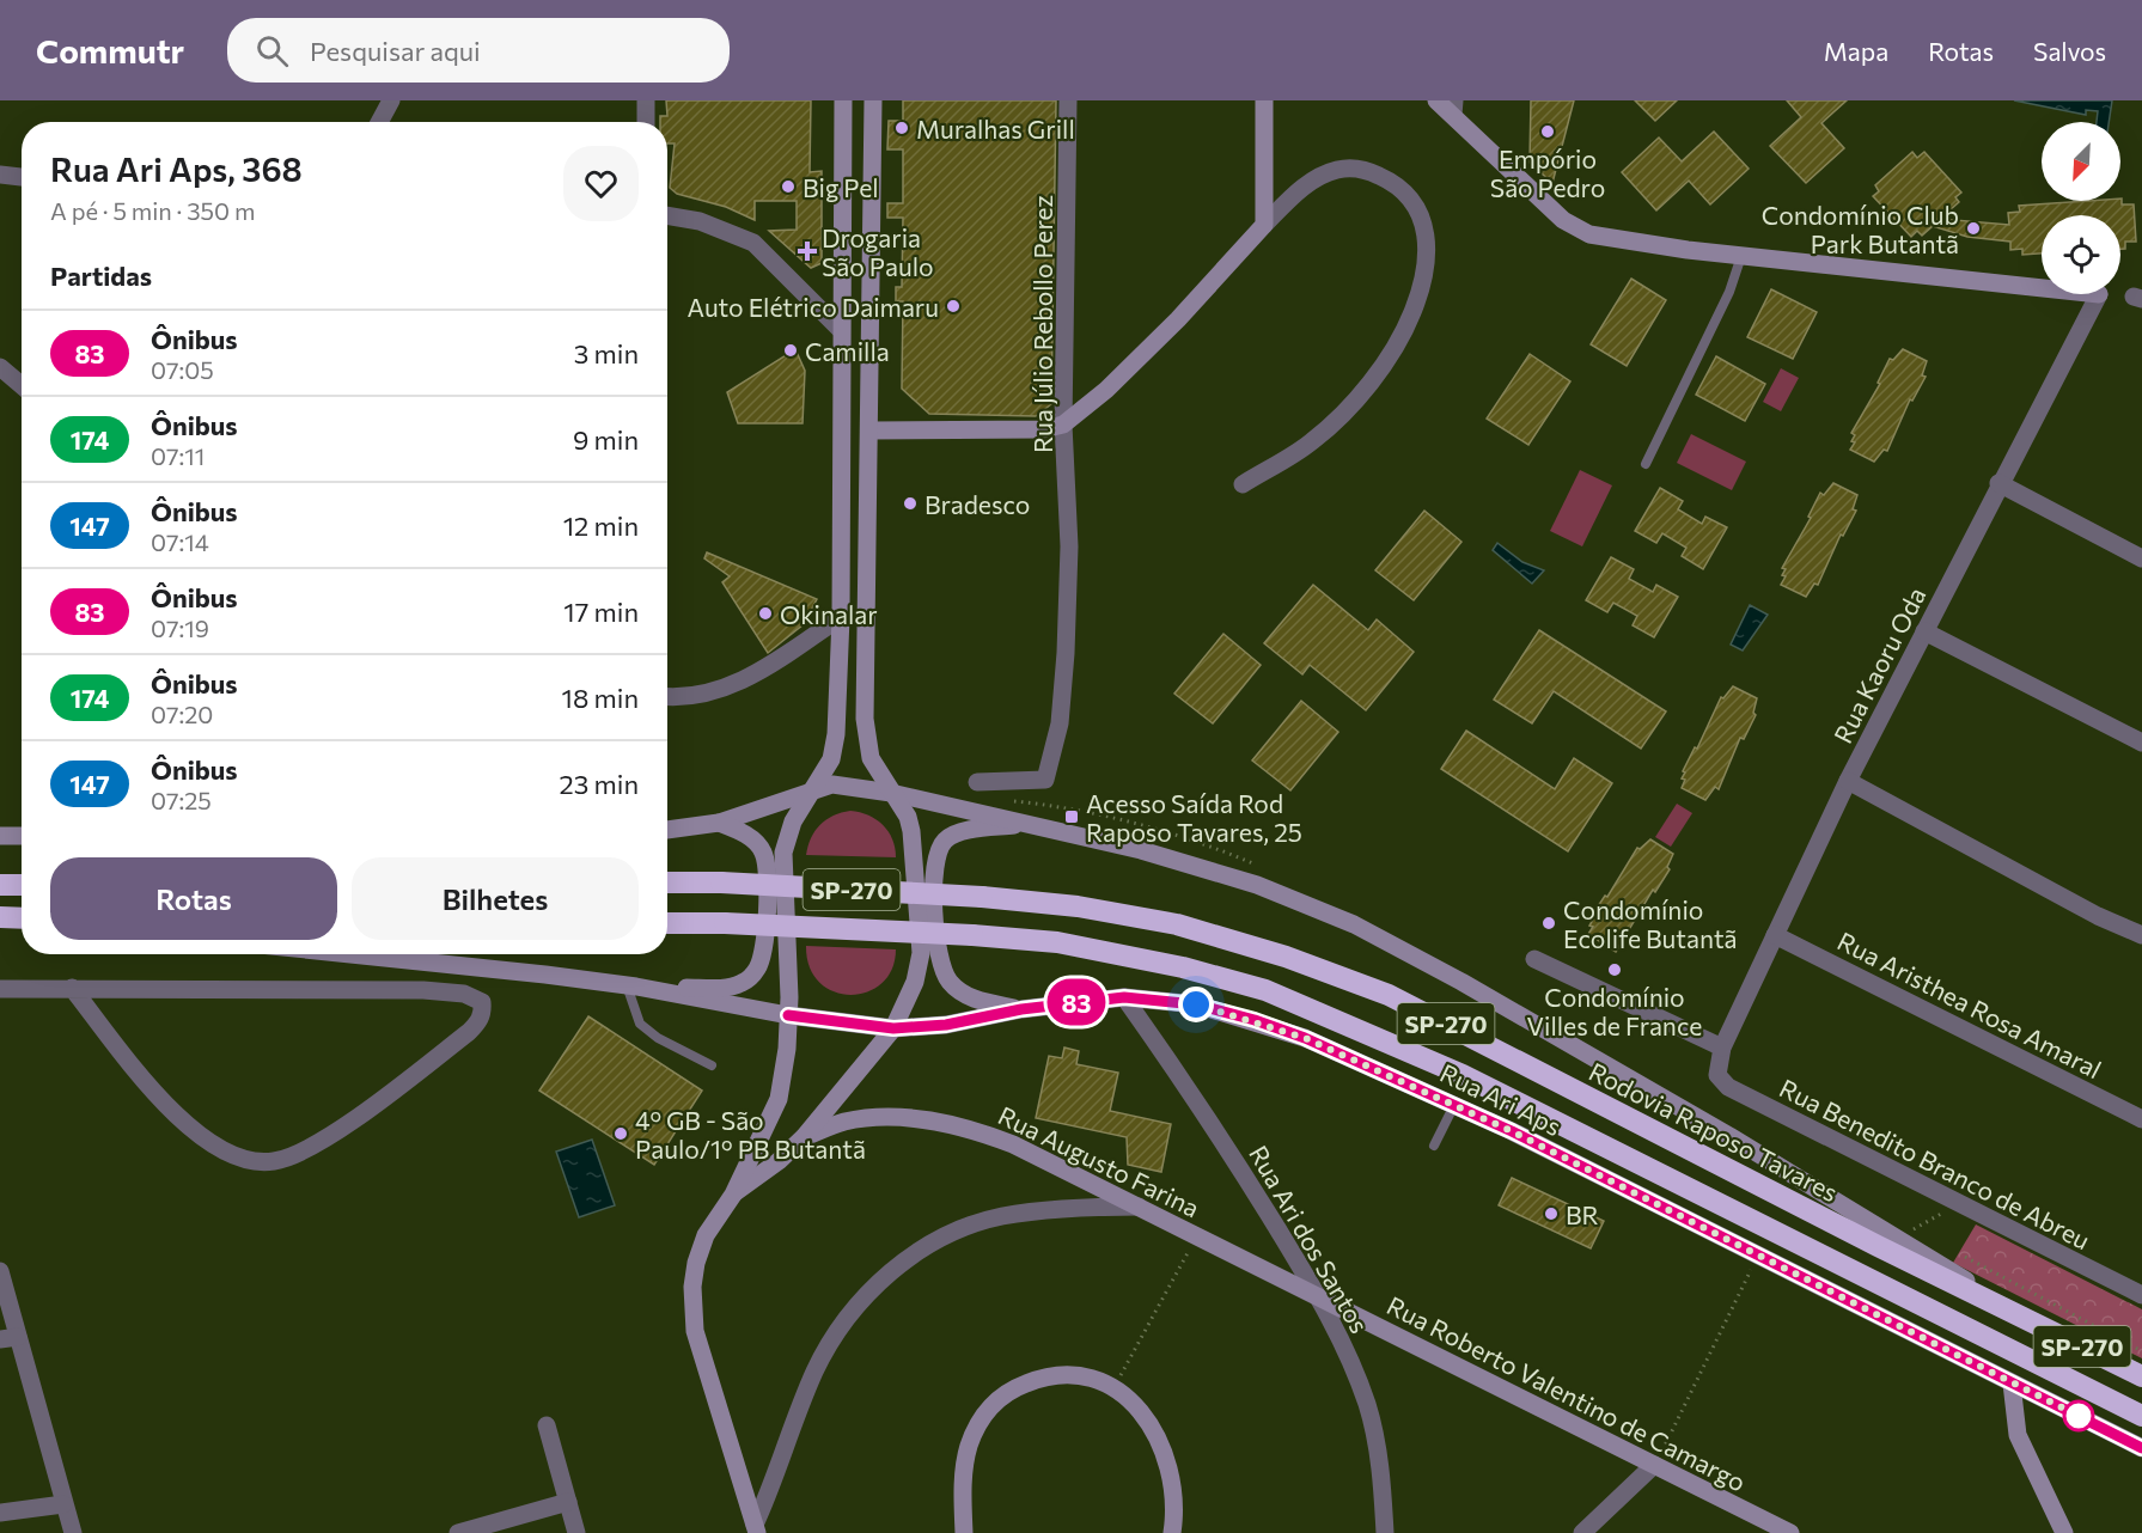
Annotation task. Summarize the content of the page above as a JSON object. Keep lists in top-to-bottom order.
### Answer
{
  "streets": {
    "highway": ["SP-270", "Rodovia Raposo Tavares"],
    "main road": ["Rua Ari Aps", "Rua Augusto Farina", "Rua Roberto Valentino de Camargo"],
    "street": [
      "Rua Júlio Rebollo Perez",
      "Rua Kaoru Oda",
      "Rua Aristhea Rosa Amaral",
      "Rua Benedito Branco de Abreu",
      "Rua Ari dos Santos"
    ]
  },
  "crossings": [
    ["Rua Kaoru Oda", "Rua Aristhea Rosa Amaral"],
    ["Rua Kaoru Oda", "Rua Benedito Branco de Abreu"],
    ["Rua Ari Aps", "Rua Augusto Farina"],
    ["Rua Ari Aps", "Rua Ari dos Santos"],
    ["Rua Augusto Farina", "Rua Ari dos Santos"],
    ["Rua Augusto Farina", "Rua Roberto Valentino de Camargo"],
    ["Rua Ari dos Santos", "Rua Roberto Valentino de Camargo"]
  ],
  "places": {
    "other": [
      "Muralhas Grill",
      "Empório São Pedro",
      "Big Pel",
      "Condomínio Club Park Butantã",
      "Auto Elétrico Daimaru",
      "Camilla",
      "Bradesco",
      "Okinalar",
      "Condomínio Ecolife Butantã",
      "Condomínio Villes de France",
      "4º GB - São Paulo/1º PB Butantã",
      "BR"
    ],
    "health": ["Drogaria São Paulo"],
    "transit": ["Acesso Saída Rod Raposo Tavares, 25"]
  },
  "lines": ["bus line 83"],
  "north": "bottom left",
  "page": {
    "header": "Commutr",
    "search": "Pesquisar aqui",
    "nav": ["Mapa", "Rotas", "Salvos"],
    "on_map": "83",
    "heading": [
      ["Rua Ari Aps, 368", "A pé · 5 min · 350 m"],
      "Partidas"
    ],
    "list": [
      {
        "mark": "83",
        "name": "Ônibus",
        "note": "07:05",
        "value": "3 min"
      },
      {
        "mark": "174",
        "name": "Ônibus",
        "note": "07:11",
        "value": "9 min"
      },
      {
        "mark": "147",
        "name": "Ônibus",
        "note": "07:14",
        "value": "12 min"
      },
      {
        "mark": "83",
        "name": "Ônibus",
        "note": "07:19",
        "value": "17 min"
      },
      {
        "mark": "174",
        "name": "Ônibus",
        "note": "07:20",
        "value": "18 min"
      },
      {
        "mark": "147",
        "name": "Ônibus",
        "note": "07:25",
        "value": "23 min"
      }
    ],
    "buttons": ["Rotas", "Bilhetes"]
  }
}
